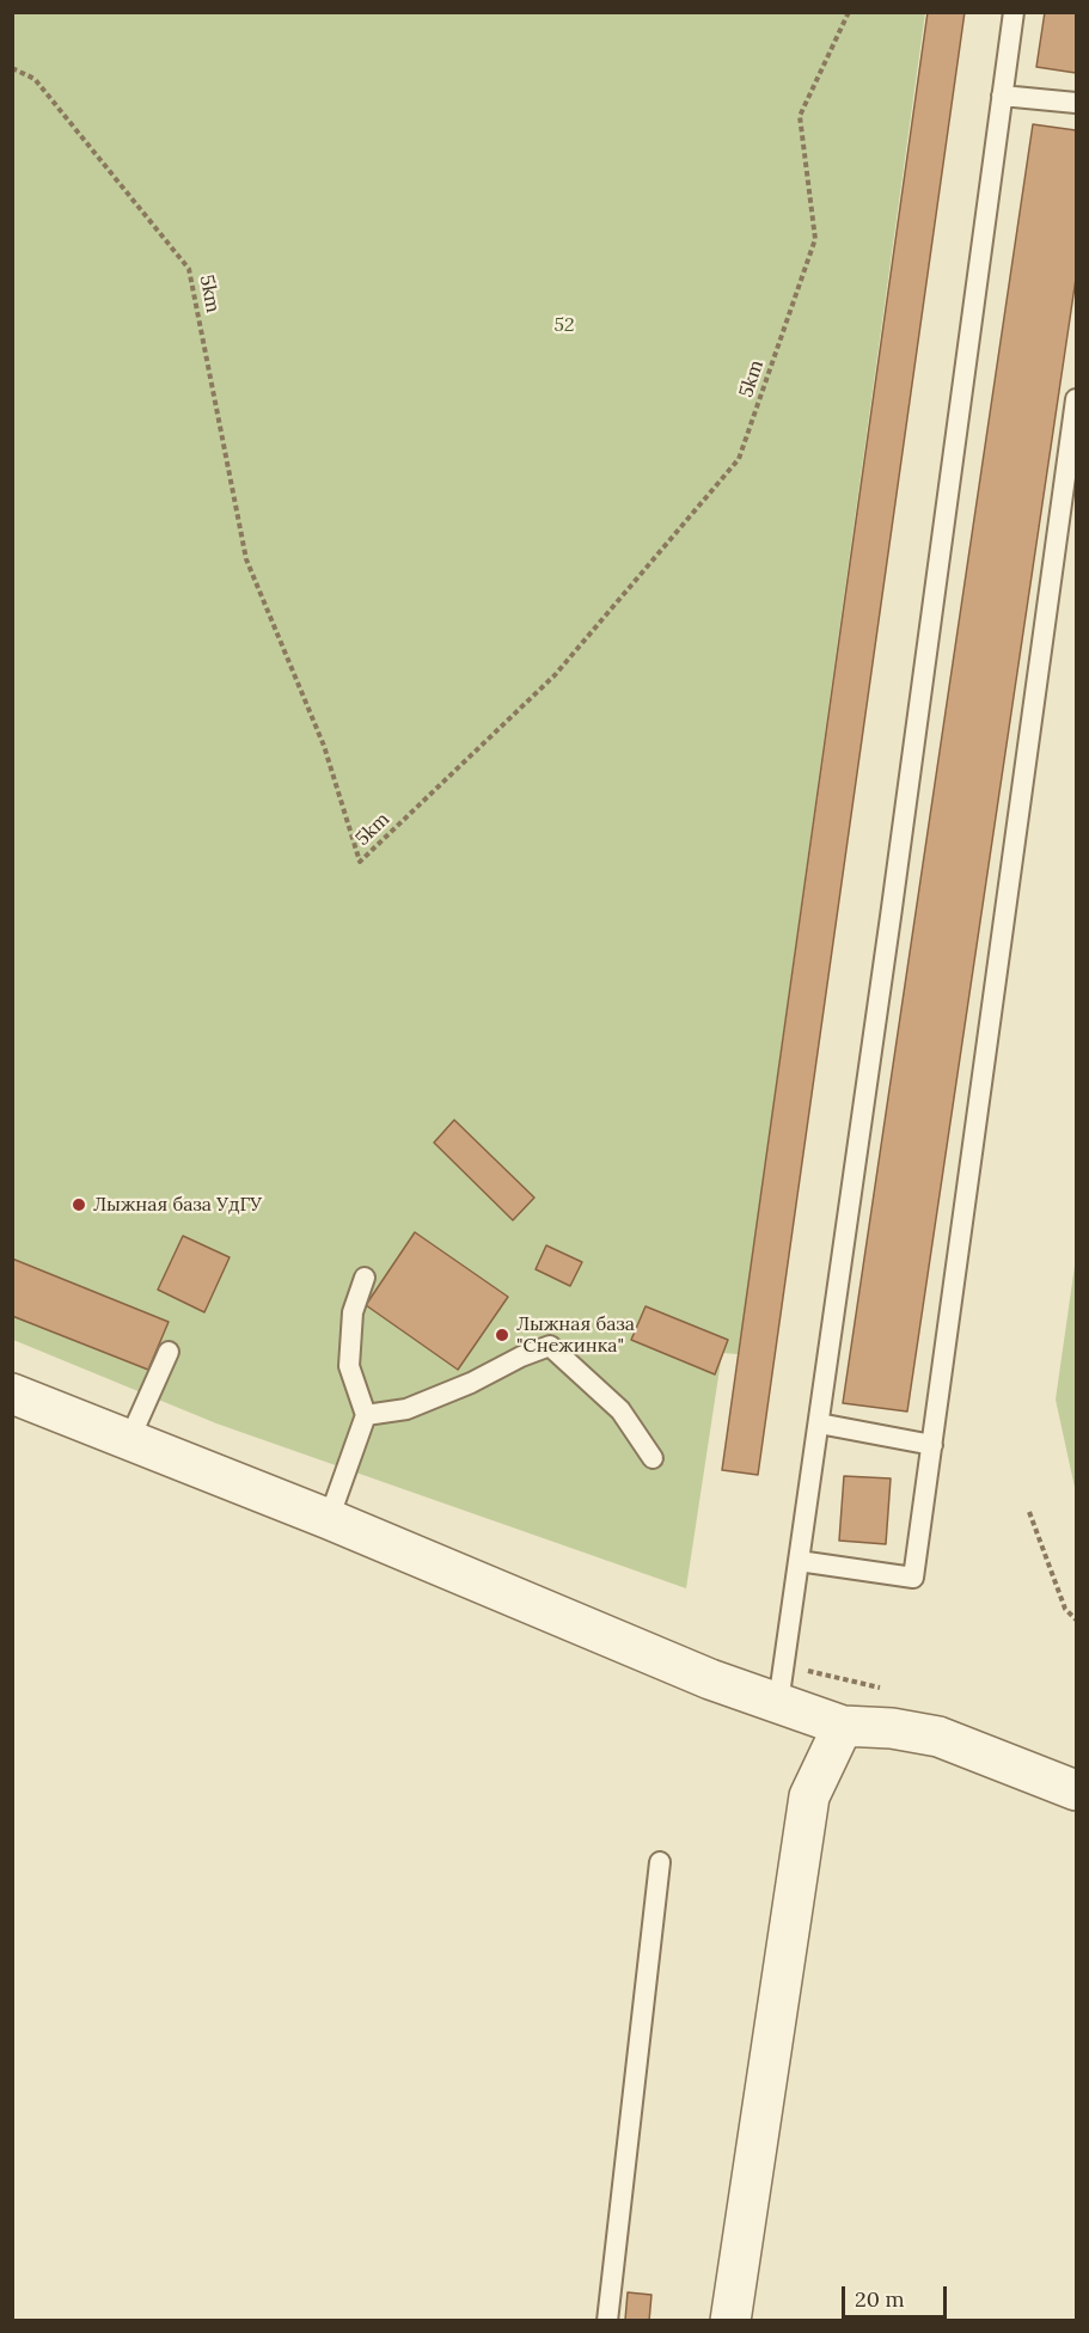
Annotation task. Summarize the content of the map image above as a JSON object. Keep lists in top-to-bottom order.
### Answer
{
  "streets": {
    "path": ["5km"]
  },
  "parks": ["52"],
  "places": ["Лыжная база УдГУ", "Лыжная база \"Снежинка\""],
  "scale_bar": "20 m"
}
